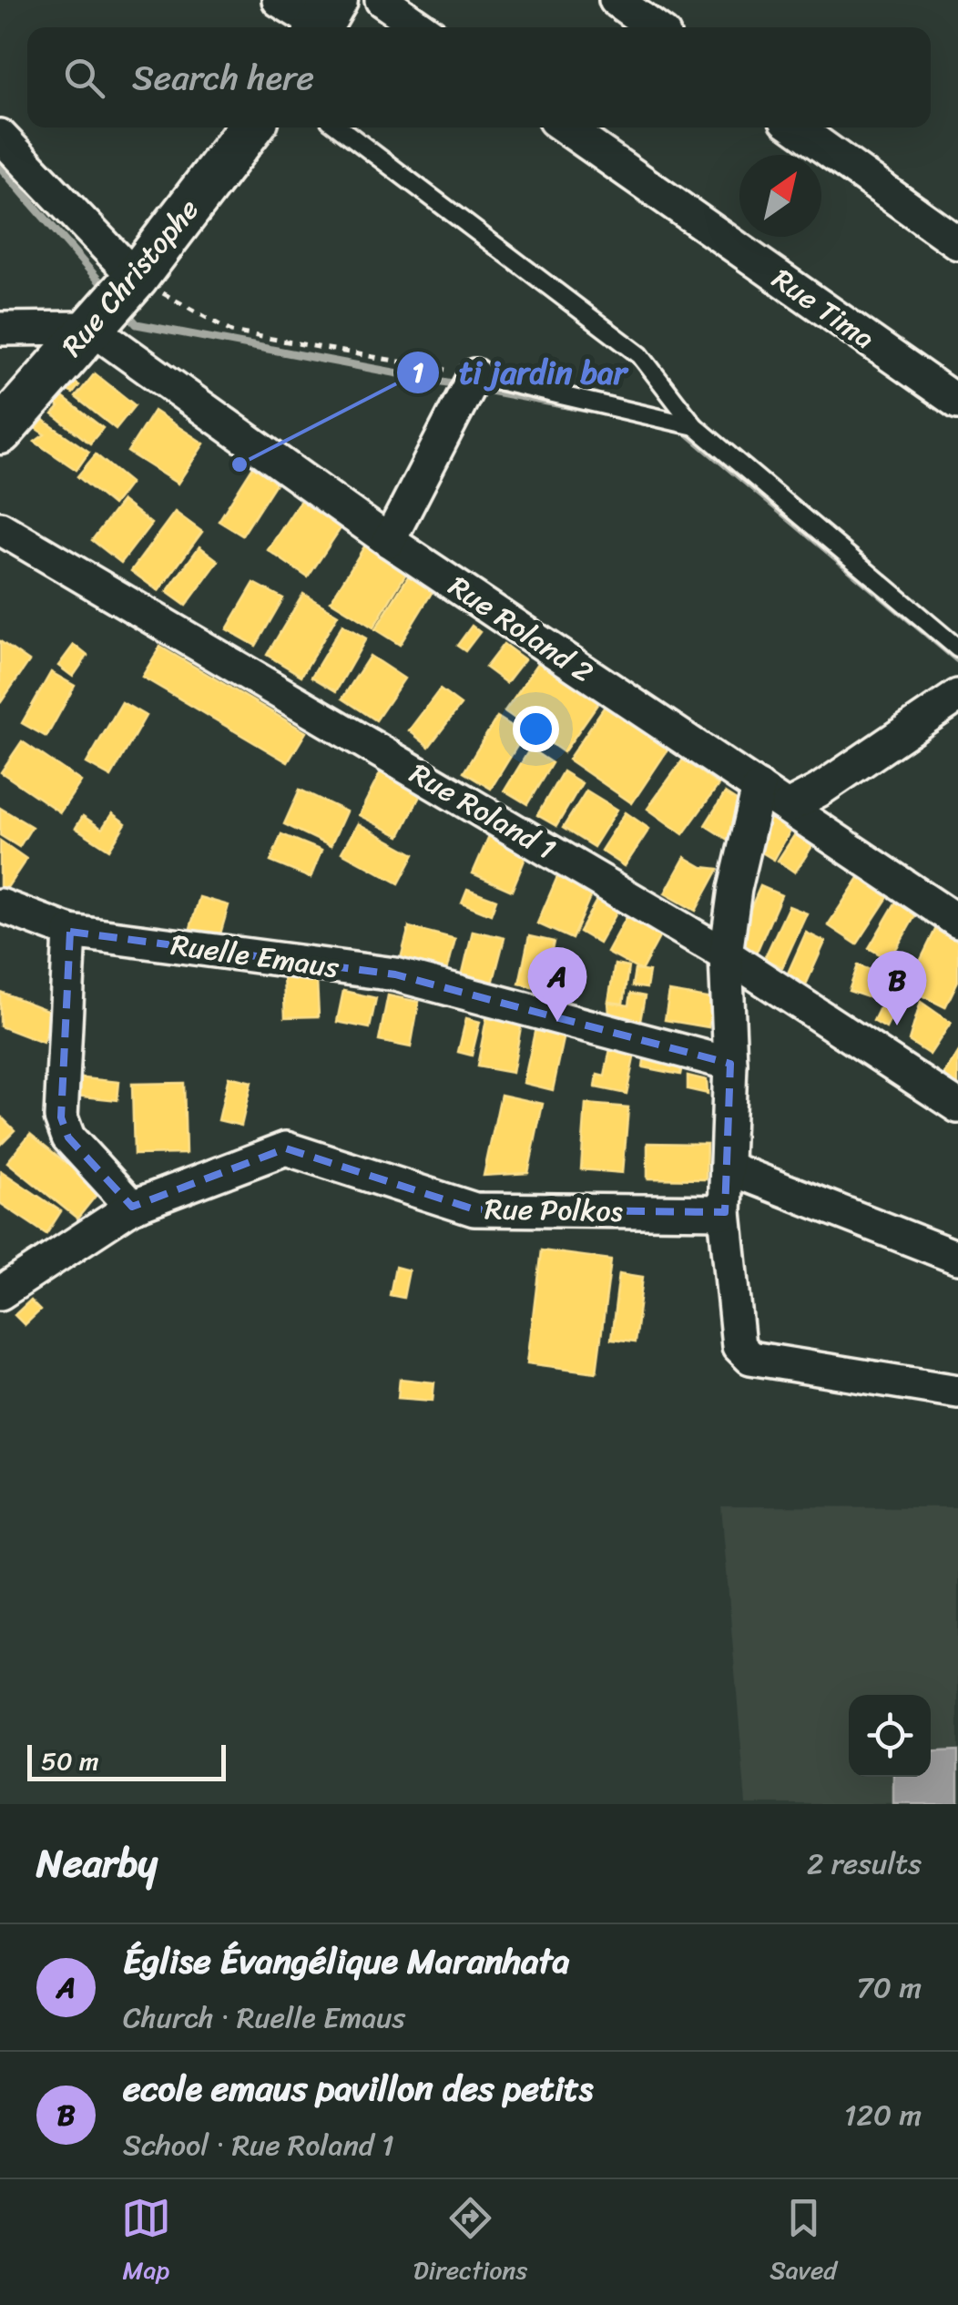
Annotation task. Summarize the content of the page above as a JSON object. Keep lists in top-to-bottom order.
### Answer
{
  "streets": {
    "street": [
      "Rue Christophe",
      "Rue Tima",
      "Rue Roland 2",
      "Rue Roland 1",
      "Ruelle Emaus",
      "Rue Polkos"
    ]
  },
  "crossings": [
    ["Rue Christophe", "Rue Roland 2"]
  ],
  "places": ["ti jardin bar"],
  "scale_bar": "50 m",
  "north": "top right",
  "page": {
    "search": "Search here",
    "pins": ["A", "B"],
    "scale": "50 m",
    "heading": ["Nearby", "2 results"],
    "list": [
      {
        "mark": "A",
        "name": "Église Évangélique Maranhata",
        "note": "Church · Ruelle Emaus",
        "value": "70 m"
      },
      {
        "mark": "B",
        "name": "ecole emaus pavillon des petits",
        "note": "School · Rue Roland 1",
        "value": "120 m"
      }
    ],
    "nav": ["Map", "Directions", "Saved"]
  }
}
